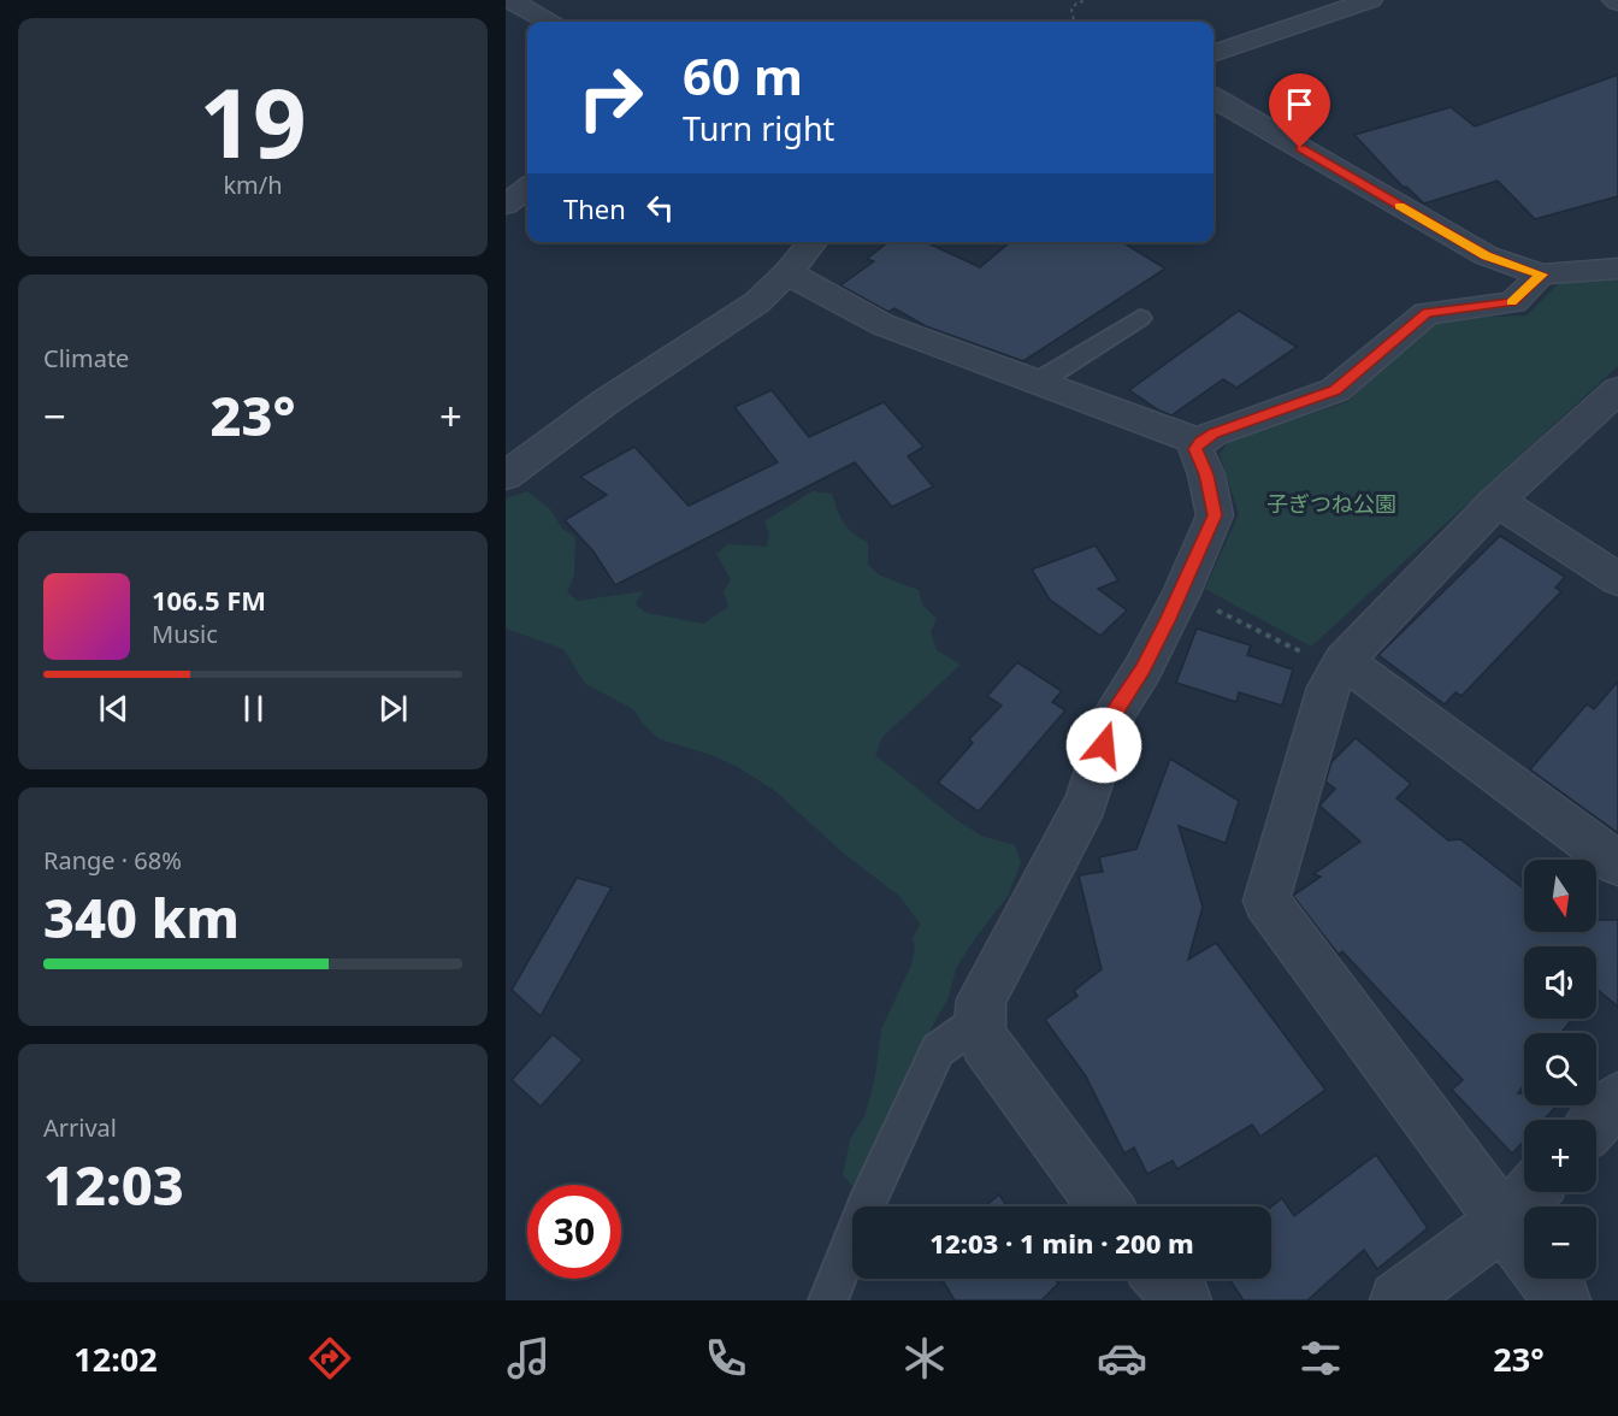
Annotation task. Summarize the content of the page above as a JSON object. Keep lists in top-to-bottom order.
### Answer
{
  "parks": ["子ぎつね公園"],
  "north": "bottom",
  "page": {
    "tile": [
      ["19", "km/h"],
      "Climate",
      ["Range · 68%", "340 km"],
      ["Arrival", "12:03"]
    ],
    "turn": ["60 m", "Turn right"],
    "then": "Then",
    "heat": ["−", "23°", "+"],
    "song": ["106.5 FM", "Music"],
    "map_buttons": ["+", "−"],
    "limit": "30",
    "trip": "12:03 · 1 min · 200 m",
    "tabs": ["12:02", "23°"]
  }
}
